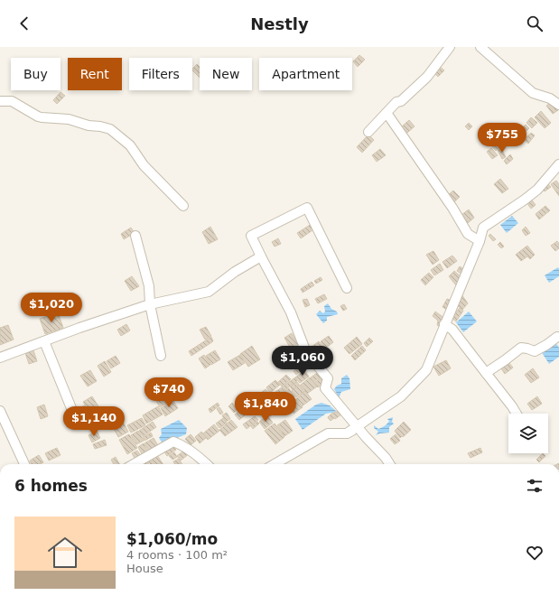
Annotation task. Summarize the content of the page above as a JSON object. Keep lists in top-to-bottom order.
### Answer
{
  "page": {
    "header": "Nestly",
    "chip": [
      "Buy",
      "Rent",
      "Filters",
      "New",
      "Apartment"
    ],
    "price": [
      "$755",
      "$1,020",
      "$1,060",
      "$740",
      "$1,840",
      "$1,140"
    ],
    "heading": "6 homes",
    "list": [
      {
        "name": "$1,060/mo",
        "note": "4 rooms · 100 m² · House"
      }
    ]
  }
}
